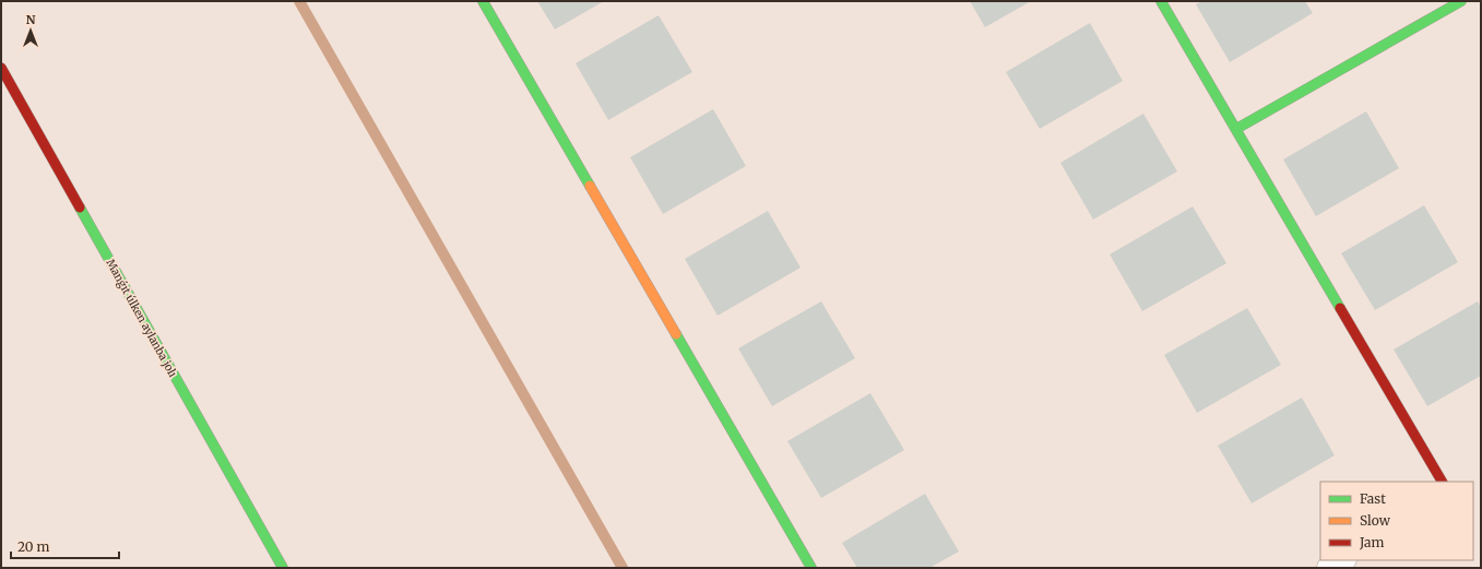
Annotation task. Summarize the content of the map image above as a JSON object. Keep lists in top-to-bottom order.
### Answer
{
  "streets": {
    "street": ["Manǵıt úlken aylanba jolı"]
  },
  "legend": ["Fast", "Slow", "Jam"],
  "scale_bar": "20 m",
  "north": "top"
}
